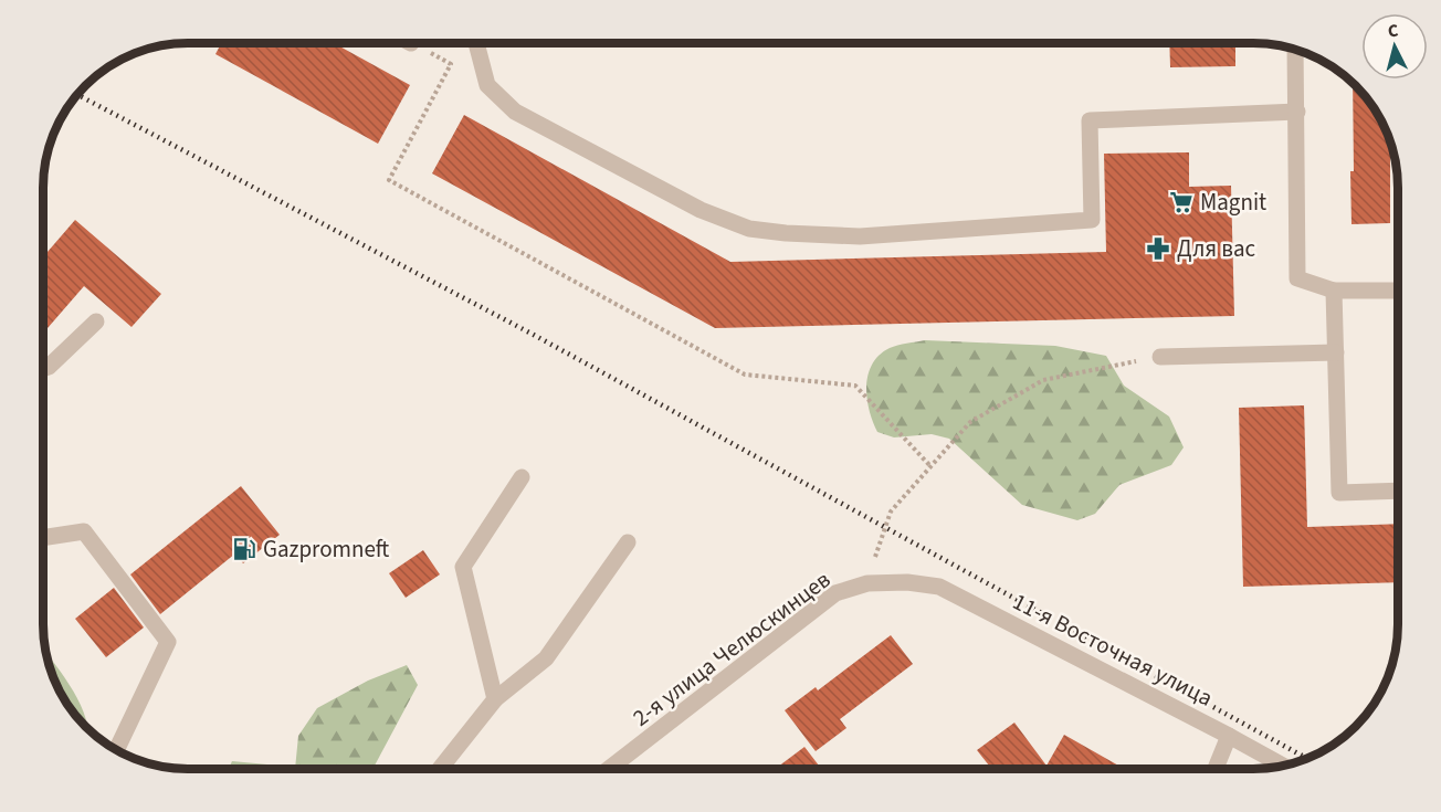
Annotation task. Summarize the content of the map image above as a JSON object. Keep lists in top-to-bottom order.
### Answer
{
  "streets": {
    "street": ["2-я улица Челюскинцев", "11-я Восточная улица"]
  },
  "crossings": [
    ["2-я улица Челюскинцев", "11-я Восточная улица"]
  ],
  "places": {
    "supermarket": ["Magnit"],
    "pharmacy": ["Для вас"],
    "fuel station": ["Gazpromneft"]
  },
  "north": "top"
}
